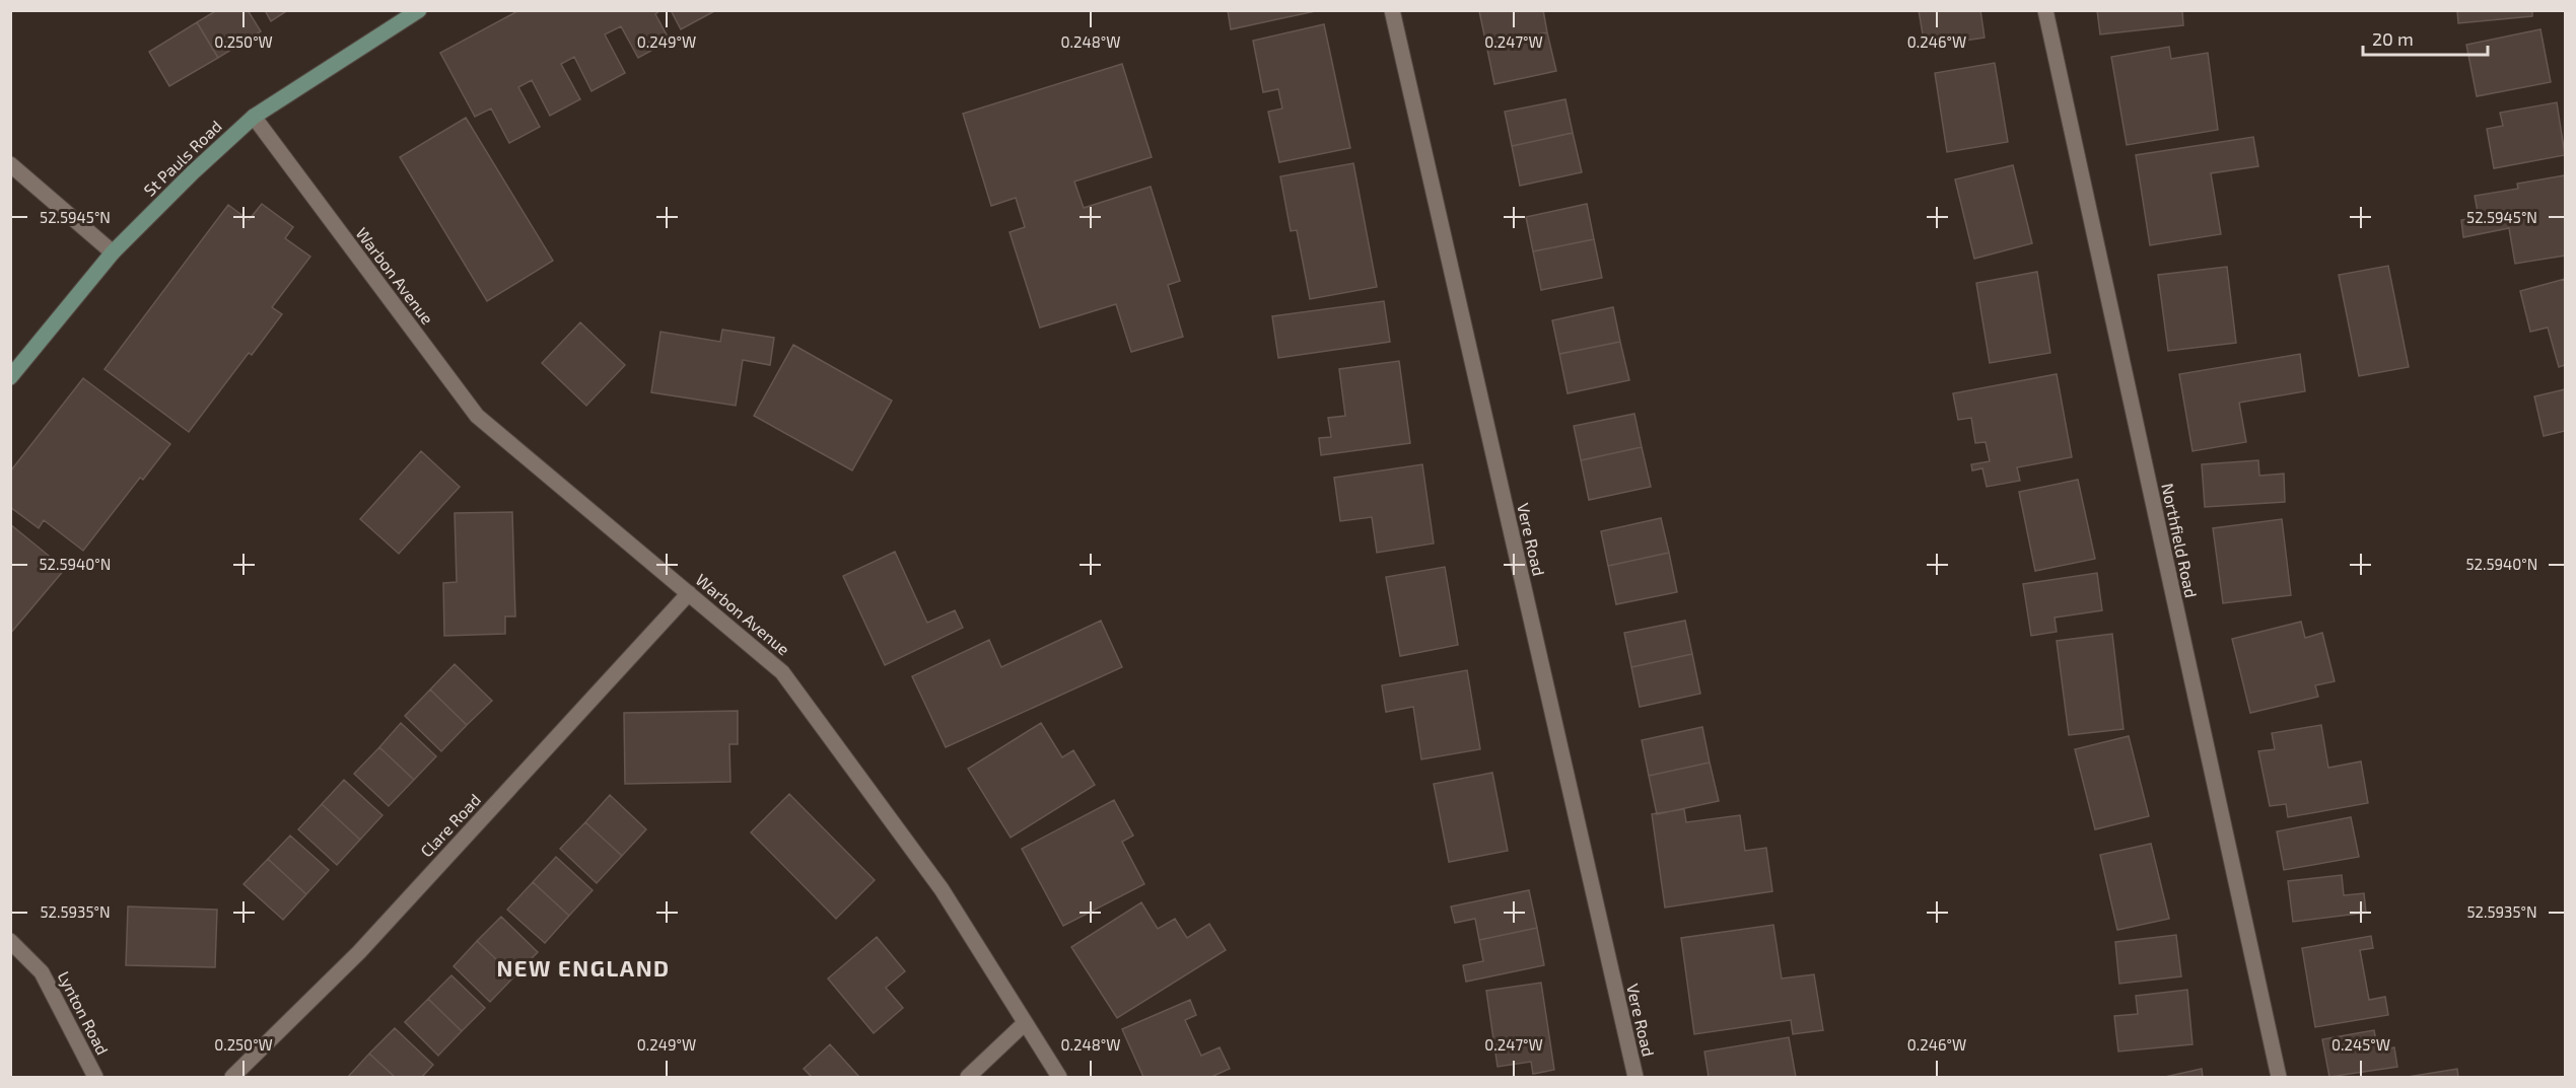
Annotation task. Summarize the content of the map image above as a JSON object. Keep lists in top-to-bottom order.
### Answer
{
  "streets": {
    "street": [
      "St Pauls Road",
      "Warbon Avenue",
      "Vere Road",
      "Northfield Road",
      "Clare Road",
      "Lynton Road"
    ]
  },
  "crossings": [
    ["St Pauls Road", "Warbon Avenue"],
    ["Warbon Avenue", "Clare Road"]
  ],
  "districts": ["NEW ENGLAND"],
  "scale_bar": "20 m",
  "coordinates": [
    "0.250°W",
    "0.249°W",
    "0.248°W",
    "0.247°W",
    "0.246°W",
    "52.5945°N",
    "52.5940°N",
    "52.5935°N",
    "0.245°W"
  ]
}
